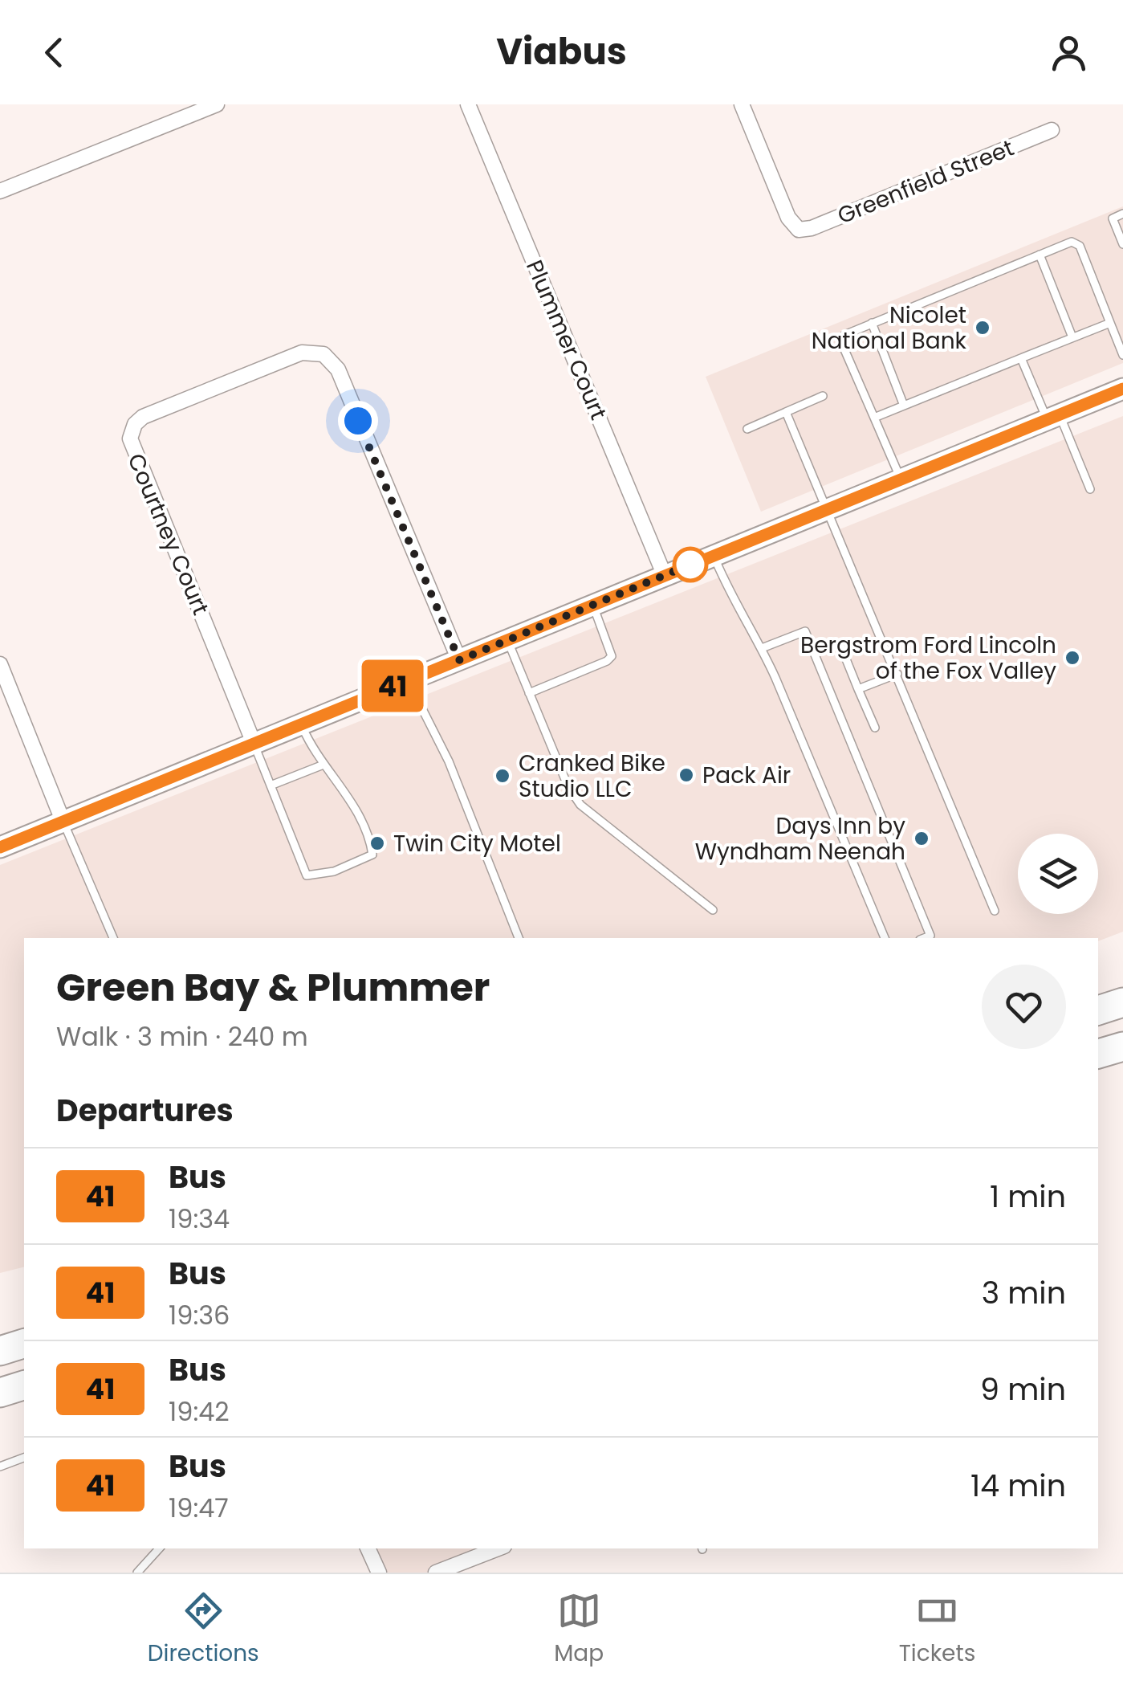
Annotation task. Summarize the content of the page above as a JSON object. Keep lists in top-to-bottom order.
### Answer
{
  "streets": {
    "street": ["Greenfield Street", "Plummer Court", "Courtney Court"]
  },
  "places": [
    "Nicolet National Bank",
    "Bergstrom Ford Lincoln of the Fox Valley",
    "Pack Air",
    "Cranked Bike Studio LLC",
    "Days Inn by Wyndham Neenah",
    "Twin City Motel"
  ],
  "lines": ["bus line 41"],
  "page": {
    "header": "Viabus",
    "on_map": "41",
    "heading": [
      ["Green Bay & Plummer", "Walk · 3 min · 240 m"],
      "Departures"
    ],
    "list": [
      {
        "mark": "41",
        "name": "Bus",
        "note": "19:34",
        "value": "1 min"
      },
      {
        "mark": "41",
        "name": "Bus",
        "note": "19:36",
        "value": "3 min"
      },
      {
        "mark": "41",
        "name": "Bus",
        "note": "19:42",
        "value": "9 min"
      },
      {
        "mark": "41",
        "name": "Bus",
        "note": "19:47",
        "value": "14 min"
      }
    ],
    "tabs": ["Directions", "Map", "Tickets"]
  }
}
